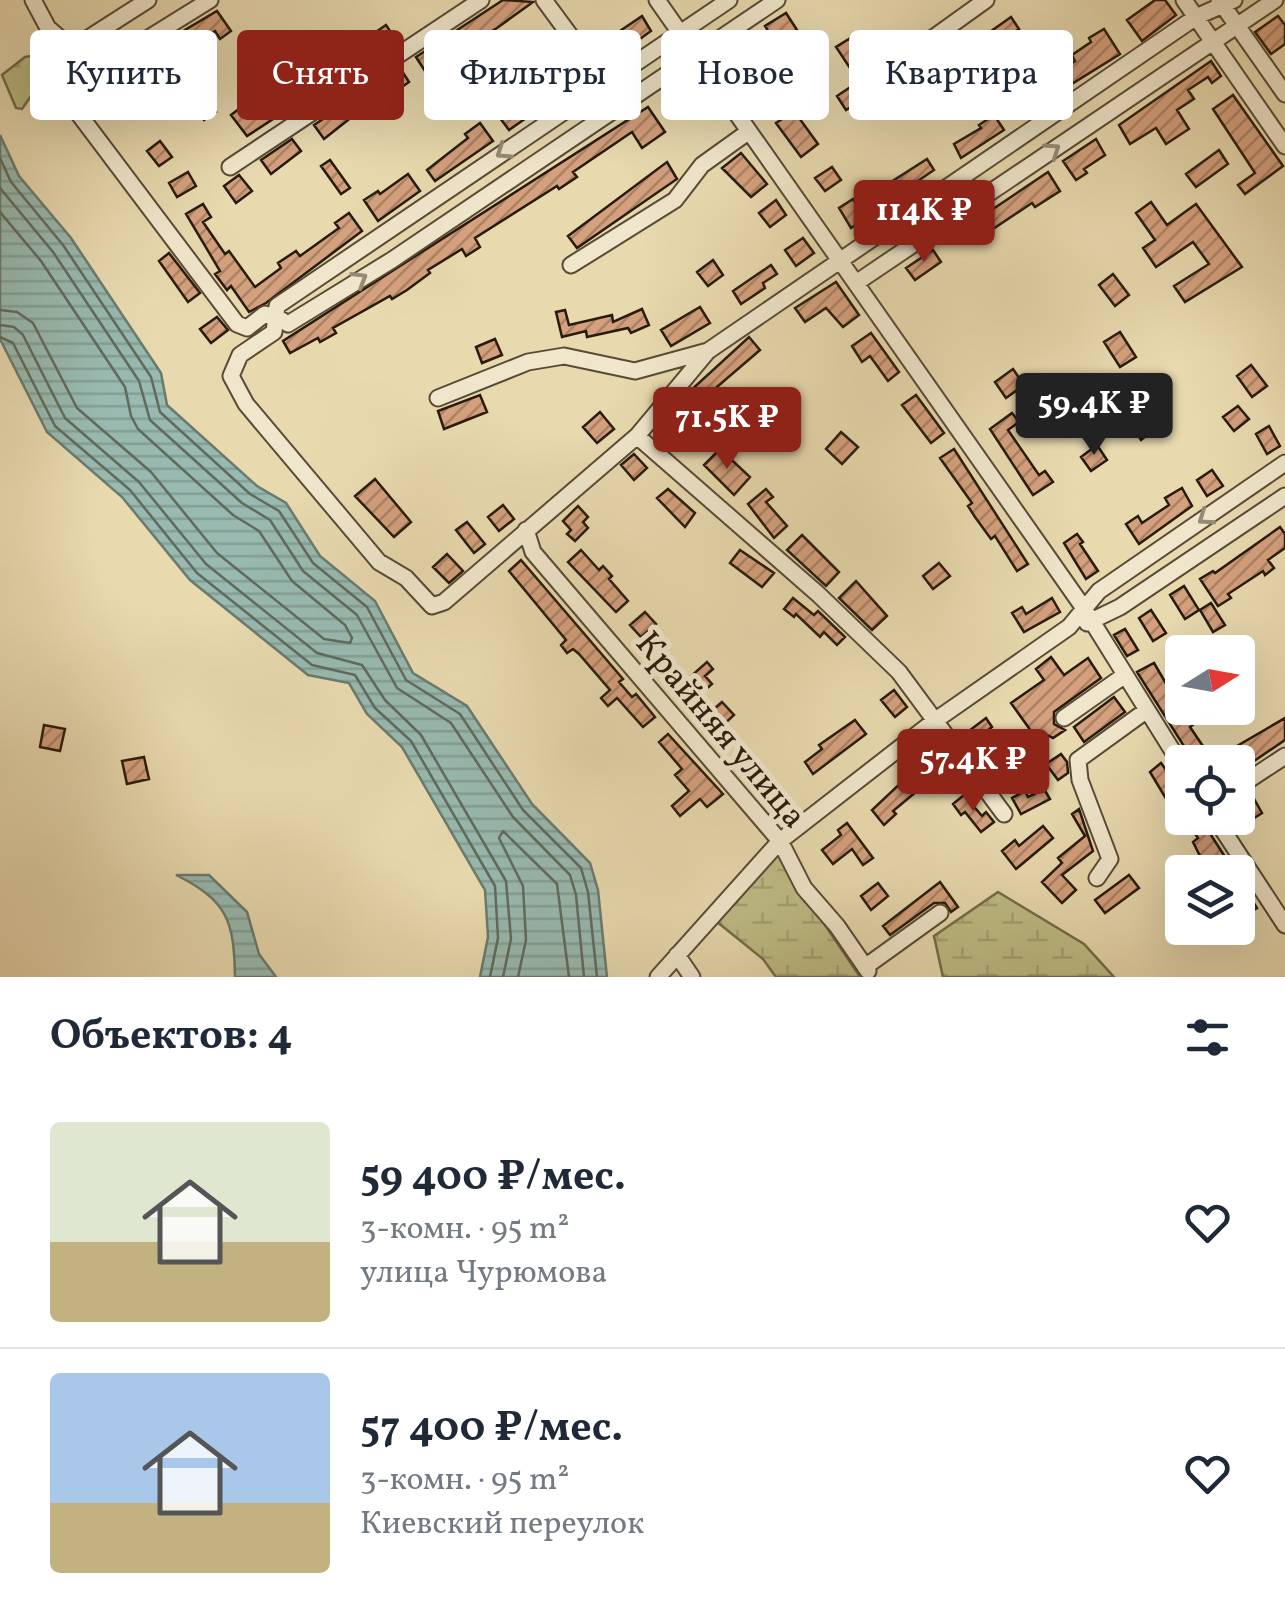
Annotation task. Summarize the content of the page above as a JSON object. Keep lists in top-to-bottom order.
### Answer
{
  "streets": {
    "street": ["Крайняя улица"]
  },
  "north": "right",
  "page": {
    "chip": [
      "Купить",
      "Снять",
      "Фильтры",
      "Новое",
      "Квартира"
    ],
    "price": [
      "114K ₽",
      "59.4K ₽",
      "71.5K ₽",
      "57.4K ₽"
    ],
    "heading": "Объектов: 4",
    "list": [
      {
        "name": "59 400 ₽/мес.",
        "note": "3-комн. · 95 m² · улица Чурюмова"
      },
      {
        "name": "57 400 ₽/мес.",
        "note": "3-комн. · 95 m² · Киевский переулок"
      }
    ]
  }
}
